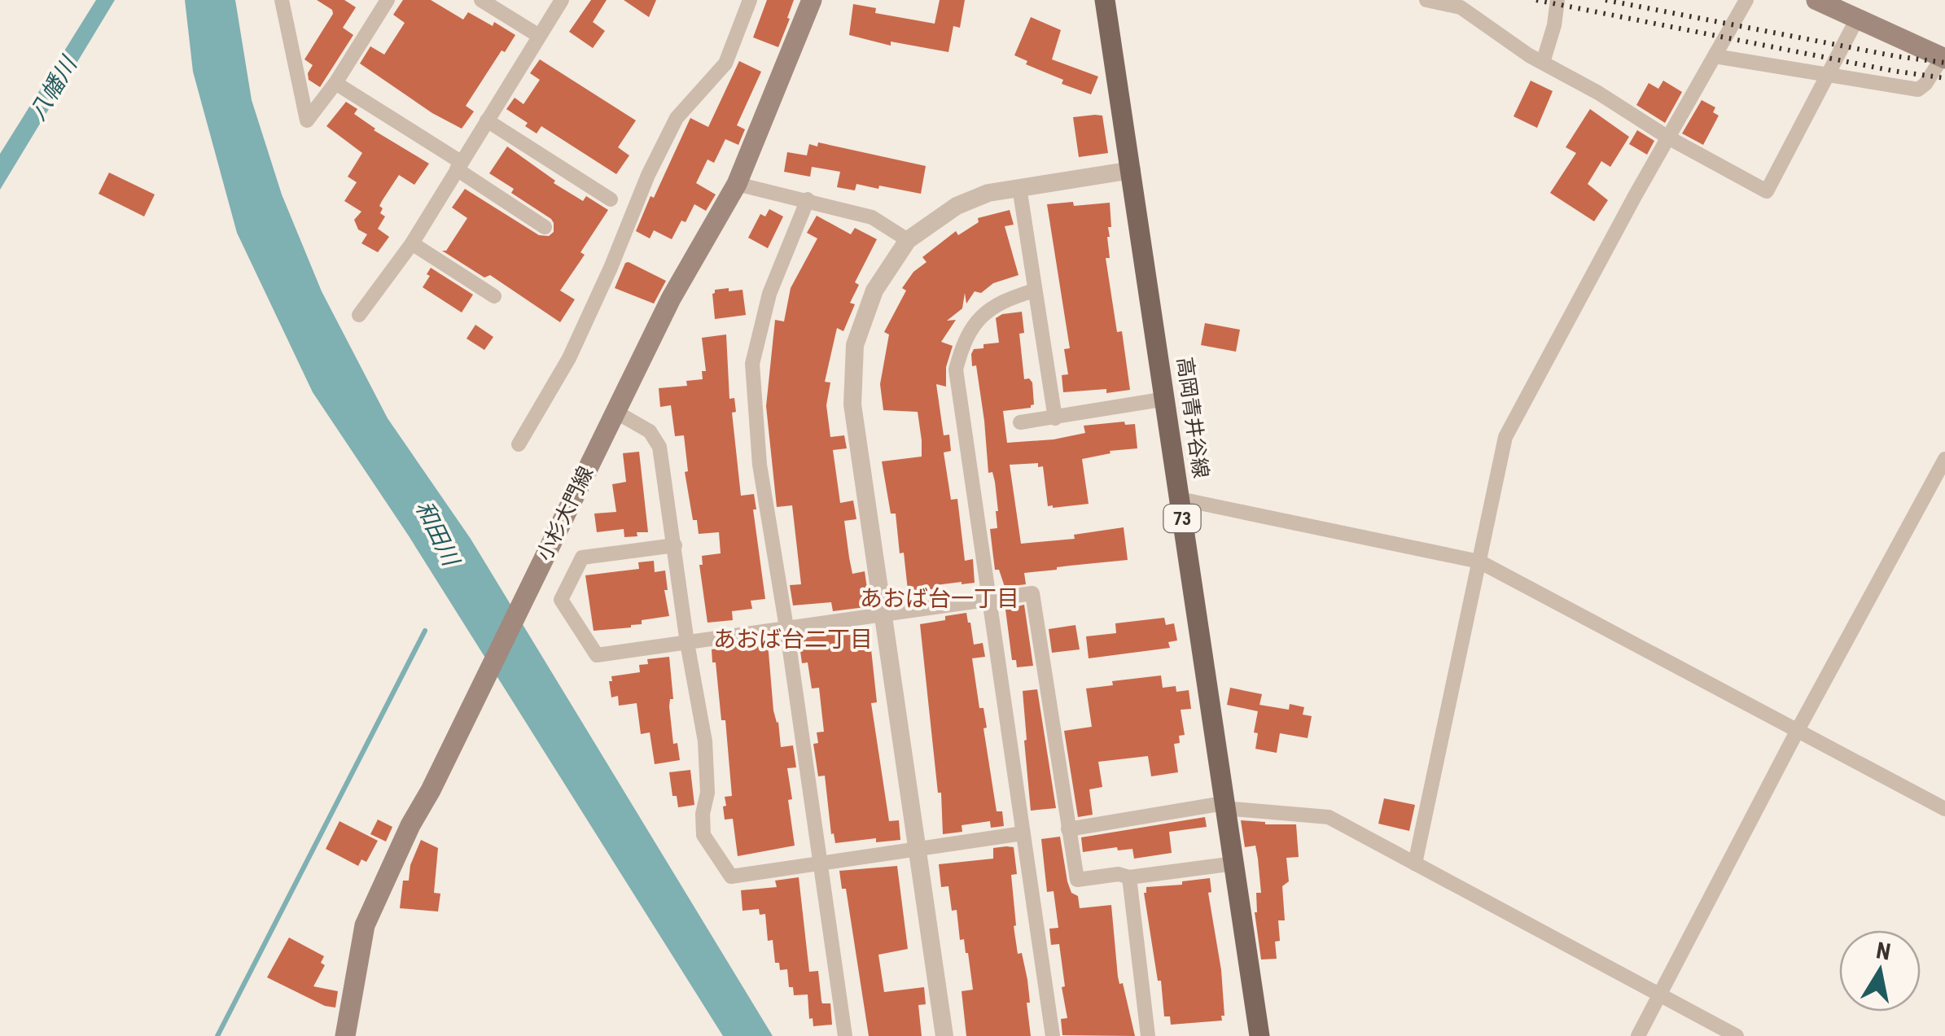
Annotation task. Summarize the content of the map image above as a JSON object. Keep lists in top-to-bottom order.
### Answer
{
  "streets": {
    "main road": ["高岡青井谷線", "小杉大門線", "73"]
  },
  "districts": ["あおば台一丁目", "あおば台二丁目"],
  "water": ["八幡川", "和田川"],
  "north": "top"
}
